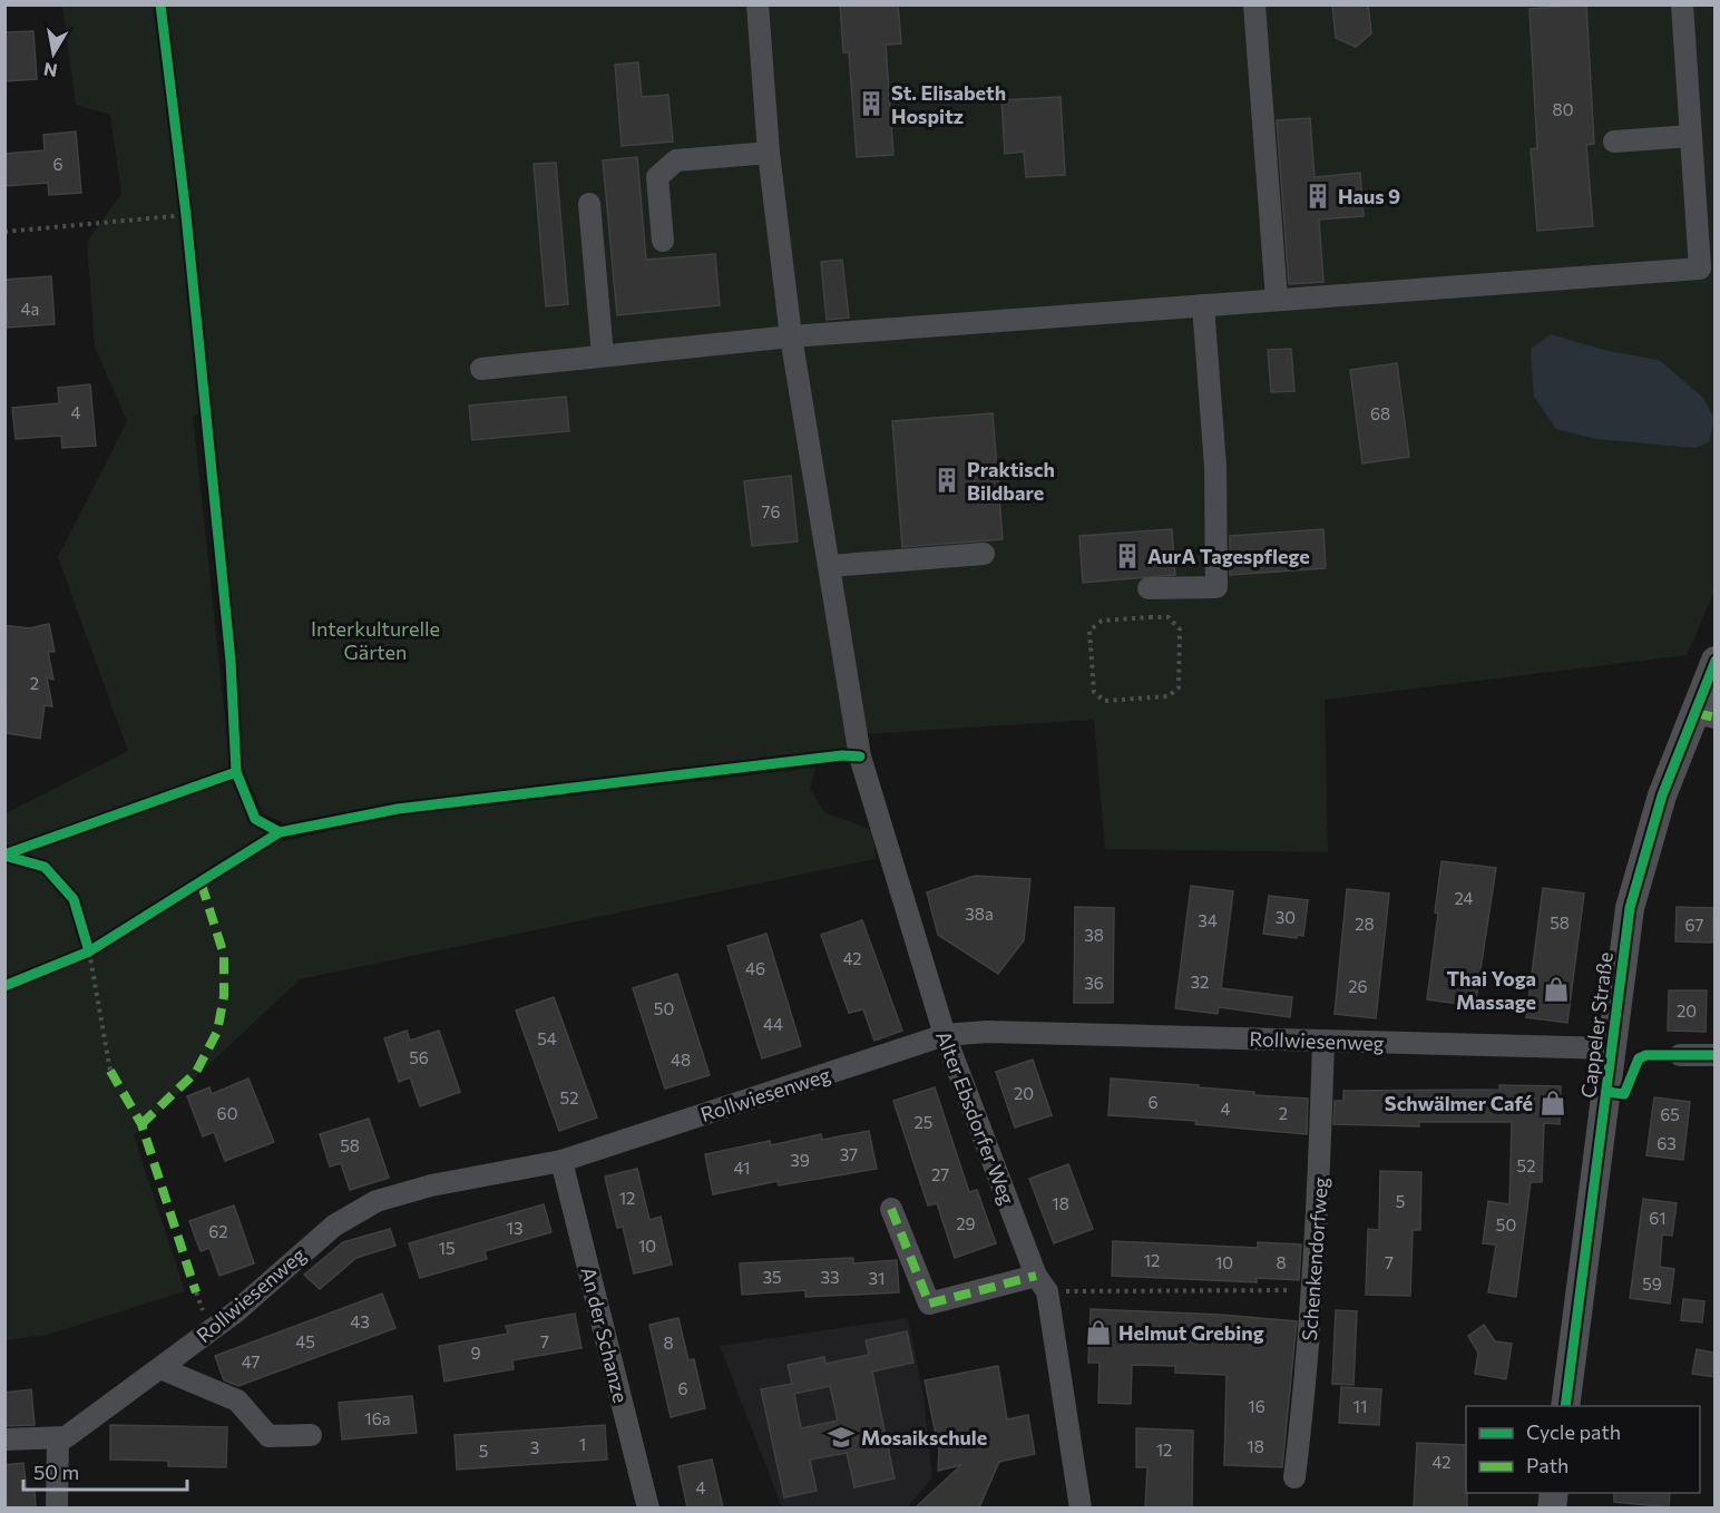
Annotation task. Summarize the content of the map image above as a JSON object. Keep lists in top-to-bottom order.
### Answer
{
  "streets": {
    "main road": ["Cappeler Straße"],
    "street": [
      "Rollwiesenweg",
      "Alter Ebsdorfer Weg",
      "Schenkendorfweg",
      "An der Schanze"
    ]
  },
  "crossings": [
    ["Cappeler Straße", "Rollwiesenweg"],
    ["Rollwiesenweg", "Alter Ebsdorfer Weg"],
    ["Rollwiesenweg", "Schenkendorfweg"],
    ["Rollwiesenweg", "An der Schanze"]
  ],
  "parks": ["Interkulturelle Gärten"],
  "places": {
    "building": [
      "St. Elisabeth Hospitz",
      "Haus 9",
      "Praktisch Bildbare",
      "AurA Tagespflege"
    ],
    "shop": ["Thai Yoga Massage", "Schwälmer Café", "Helmut Grebing"],
    "school or university": ["Mosaikschule"]
  },
  "house_numbers": [
    "80",
    "6",
    "4a",
    "4",
    "68",
    "76",
    "2",
    "24",
    "38a",
    "30",
    "34",
    "58",
    "28",
    "67",
    "38",
    "42",
    "46",
    "32",
    "36",
    "26",
    "50",
    "20",
    "44",
    "54",
    "56",
    "48",
    "20",
    "52",
    "6",
    "4",
    "60",
    "2",
    "65",
    "25",
    "63",
    "58",
    "37",
    "39",
    "52",
    "41",
    "27",
    "12",
    "5",
    "18",
    "61",
    "29",
    "50",
    "13",
    "62",
    "10",
    "15",
    "12",
    "10",
    "8",
    "7",
    "35",
    "33",
    "31",
    "59",
    "43",
    "45",
    "7",
    "8",
    "9",
    "47",
    "6",
    "16",
    "11",
    "16a",
    "1",
    "18",
    "3",
    "12",
    "5",
    "42",
    "4"
  ],
  "legend": ["Cycle path", "Path"],
  "scale_bar": "50 m",
  "north": "bottom"
}
